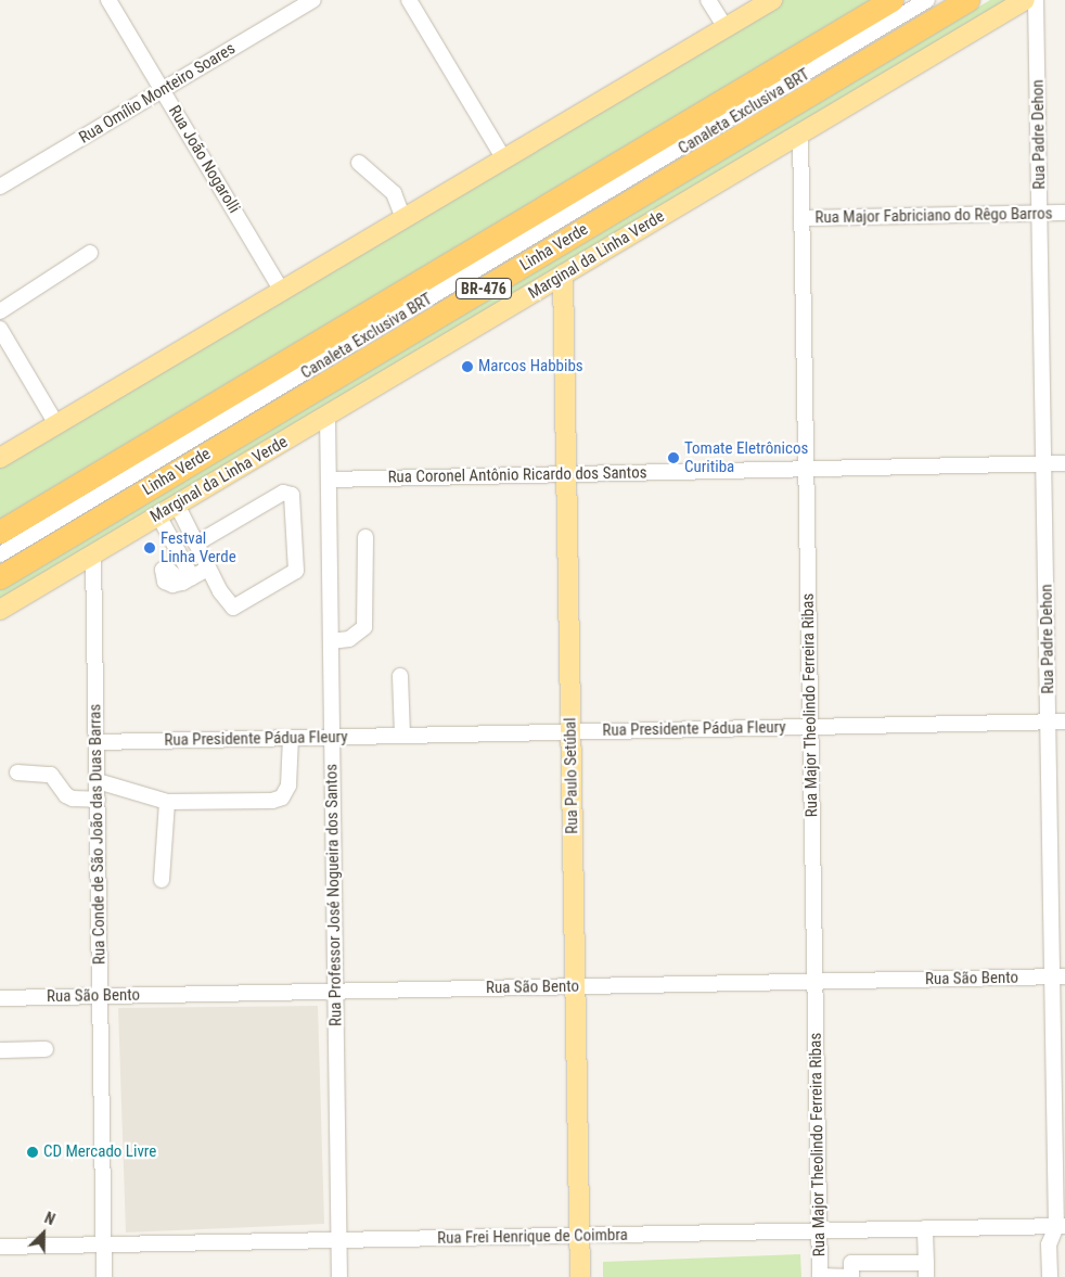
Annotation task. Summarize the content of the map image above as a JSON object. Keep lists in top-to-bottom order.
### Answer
{
  "streets": {
    "highway": ["Linha Verde", "BR-476"],
    "main road": ["Marginal da Linha Verde", "Rua Paulo Setúbal"],
    "street": [
      "Rua Omílio Monteiro Soares",
      "Canaleta Exclusiva BRT",
      "Rua Padre Dehon",
      "Rua João Nogarolli",
      "Rua Major Fabriciano do Rêgo Barros",
      "Rua Coronel Antônio Ricardo dos Santos",
      "Rua Major Theolindo Ferreira Ribas",
      "Rua Presidente Pádua Fleury",
      "Rua Conde de São João das Duas Barras",
      "Rua Professor José Nogueira dos Santos",
      "Rua São Bento",
      "Rua Frei Henrique de Coimbra"
    ]
  },
  "crossings": [
    ["Rua Omílio Monteiro Soares", "Rua João Nogarolli"],
    ["Rua Padre Dehon", "Rua Major Fabriciano do Rêgo Barros"],
    ["Rua Padre Dehon", "Rua Coronel Antônio Ricardo dos Santos"],
    ["Rua Padre Dehon", "Rua Presidente Pádua Fleury"],
    ["Rua Padre Dehon", "Rua São Bento"],
    ["Rua Padre Dehon", "Rua Frei Henrique de Coimbra"],
    ["Rua Major Fabriciano do Rêgo Barros", "Rua Major Theolindo Ferreira Ribas"],
    ["Marginal da Linha Verde", "Rua Major Theolindo Ferreira Ribas"],
    ["Marginal da Linha Verde", "Rua Paulo Setúbal"],
    ["Marginal da Linha Verde", "Rua Conde de São João das Duas Barras"],
    ["Marginal da Linha Verde", "Rua Professor José Nogueira dos Santos"],
    ["Rua Coronel Antônio Ricardo dos Santos", "Rua Major Theolindo Ferreira Ribas"],
    ["Rua Coronel Antônio Ricardo dos Santos", "Rua Paulo Setúbal"],
    ["Rua Coronel Antônio Ricardo dos Santos", "Rua Professor José Nogueira dos Santos"],
    ["Rua Major Theolindo Ferreira Ribas", "Rua Presidente Pádua Fleury"],
    ["Rua Major Theolindo Ferreira Ribas", "Rua São Bento"],
    ["Rua Major Theolindo Ferreira Ribas", "Rua Frei Henrique de Coimbra"],
    ["Rua Presidente Pádua Fleury", "Rua Paulo Setúbal"],
    ["Rua Presidente Pádua Fleury", "Rua Conde de São João das Duas Barras"],
    ["Rua Presidente Pádua Fleury", "Rua Professor José Nogueira dos Santos"],
    ["Rua Paulo Setúbal", "Rua São Bento"],
    ["Rua Paulo Setúbal", "Rua Frei Henrique de Coimbra"],
    ["Rua Conde de São João das Duas Barras", "Rua São Bento"],
    ["Rua Conde de São João das Duas Barras", "Rua Frei Henrique de Coimbra"],
    ["Rua Professor José Nogueira dos Santos", "Rua São Bento"],
    ["Rua Professor José Nogueira dos Santos", "Rua Frei Henrique de Coimbra"]
  ],
  "places": [
    "Marcos Habbibs",
    "Tomate Eletrônicos Curitiba",
    "Festval Linha Verde",
    "CD Mercado Livre"
  ],
  "north": "top right"
}
